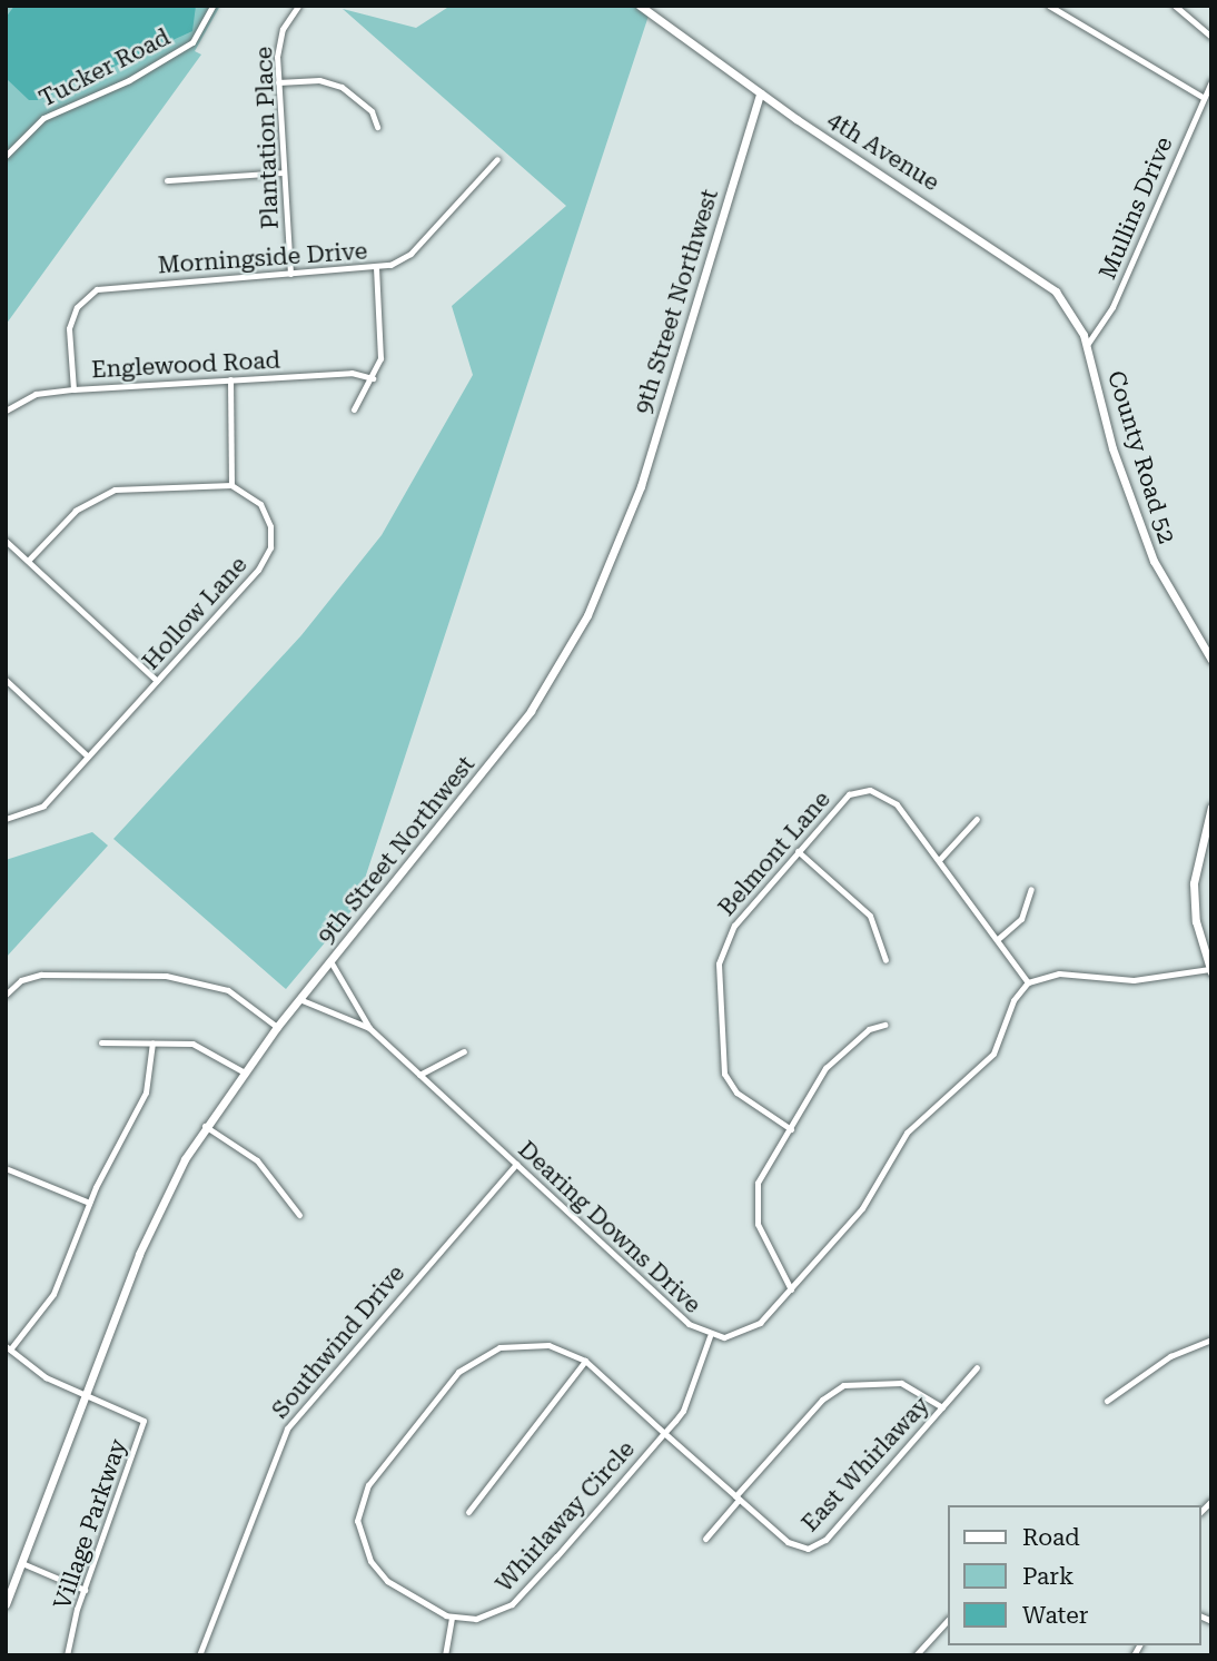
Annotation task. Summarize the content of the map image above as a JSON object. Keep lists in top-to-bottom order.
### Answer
{
  "streets": {
    "street": [
      "Tucker Road",
      "Plantation Place",
      "4th Avenue",
      "Mullins Drive",
      "Morningside Drive",
      "9th Street Northwest",
      "Englewood Road",
      "County Road 52",
      "Hollow Lane",
      "Belmont Lane",
      "Dearing Downs Drive",
      "Southwind Drive",
      "East Whirlaway",
      "Whirlaway Circle",
      "Village Parkway"
    ]
  },
  "crossings": [
    ["Plantation Place", "Morningside Drive"],
    ["4th Avenue", "Mullins Drive"],
    ["4th Avenue", "9th Street Northwest"],
    ["4th Avenue", "County Road 52"],
    ["Mullins Drive", "County Road 52"],
    ["Morningside Drive", "Englewood Road"],
    ["9th Street Northwest", "Dearing Downs Drive"],
    ["9th Street Northwest", "Village Parkway"],
    ["Belmont Lane", "Dearing Downs Drive"],
    ["Dearing Downs Drive", "Southwind Drive"],
    ["Dearing Downs Drive", "Whirlaway Circle"],
    ["East Whirlaway", "Whirlaway Circle"]
  ],
  "legend": ["Road", "Park", "Water"]
}
